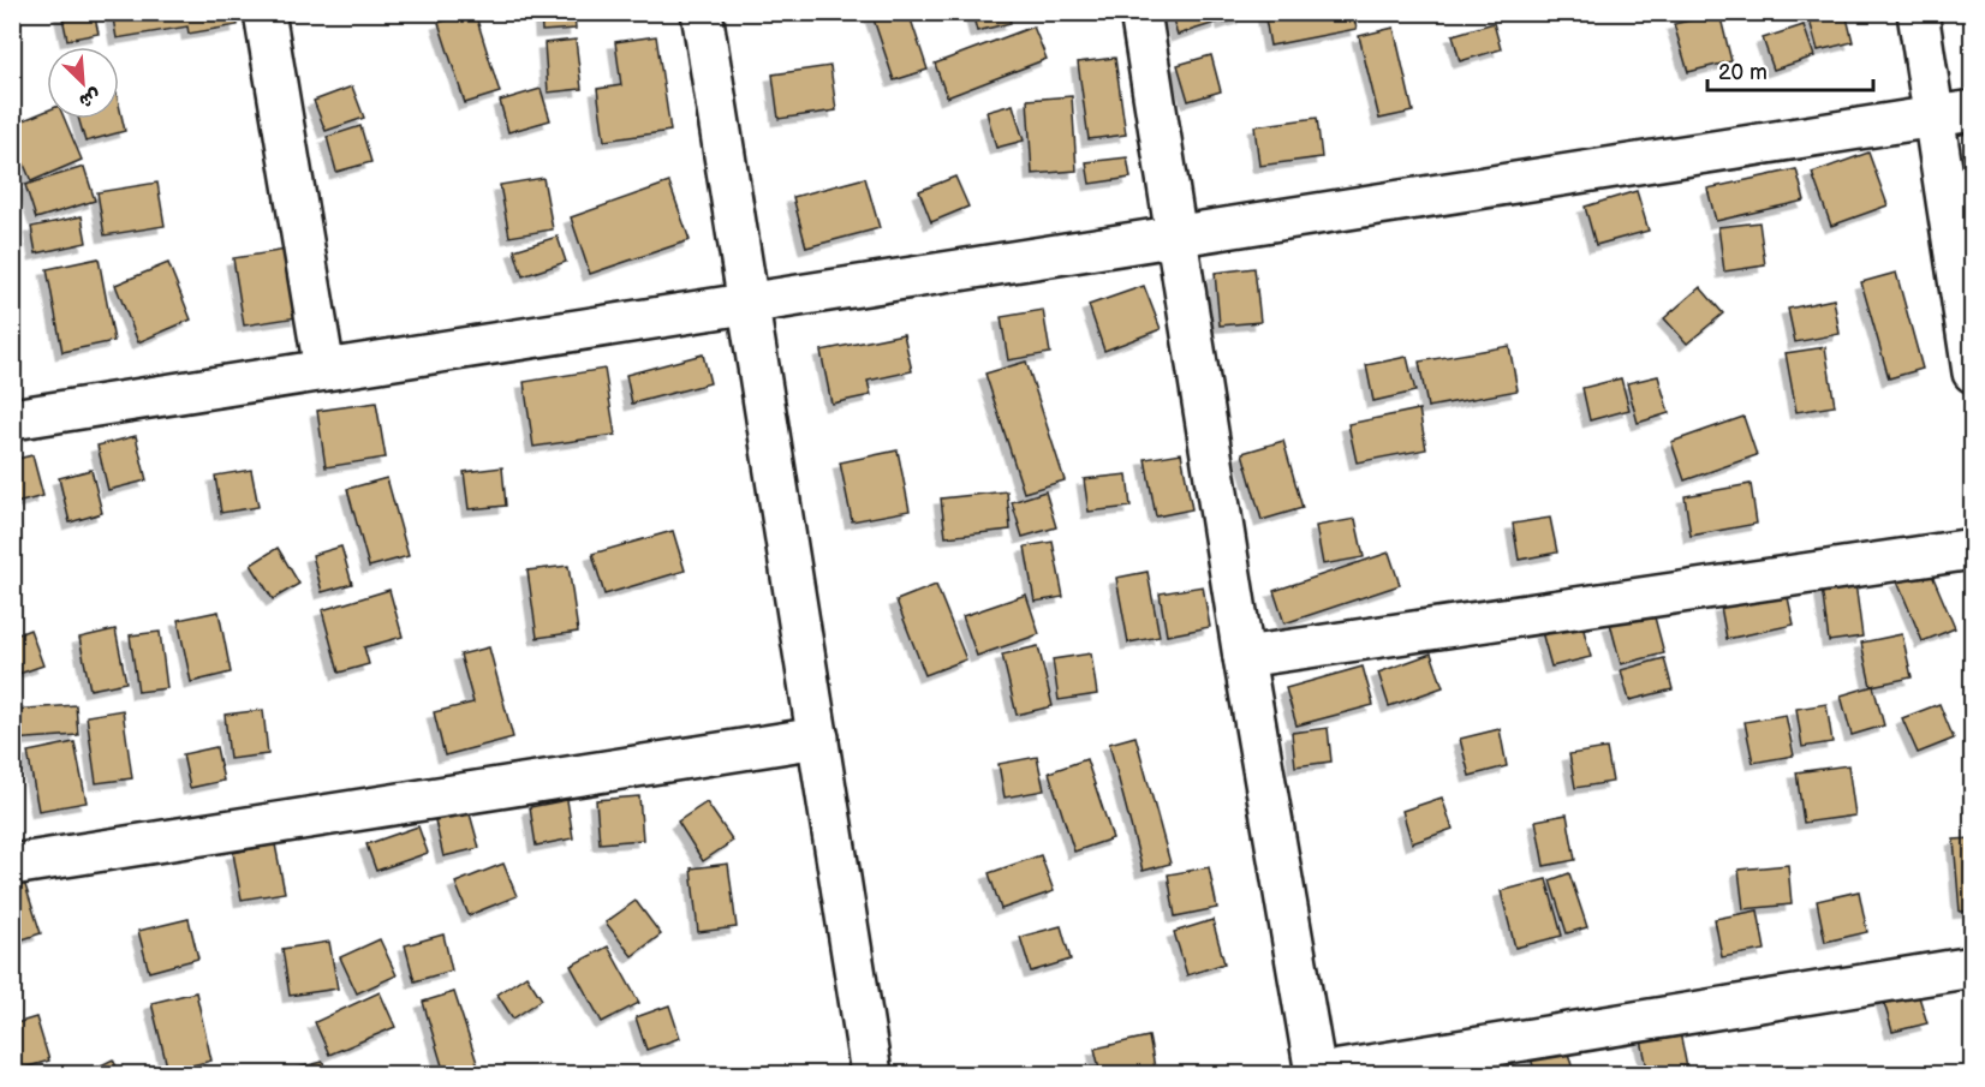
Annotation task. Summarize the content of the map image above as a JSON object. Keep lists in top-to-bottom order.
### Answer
{
  "scale_bar": "20 m",
  "north": "bottom right"
}
